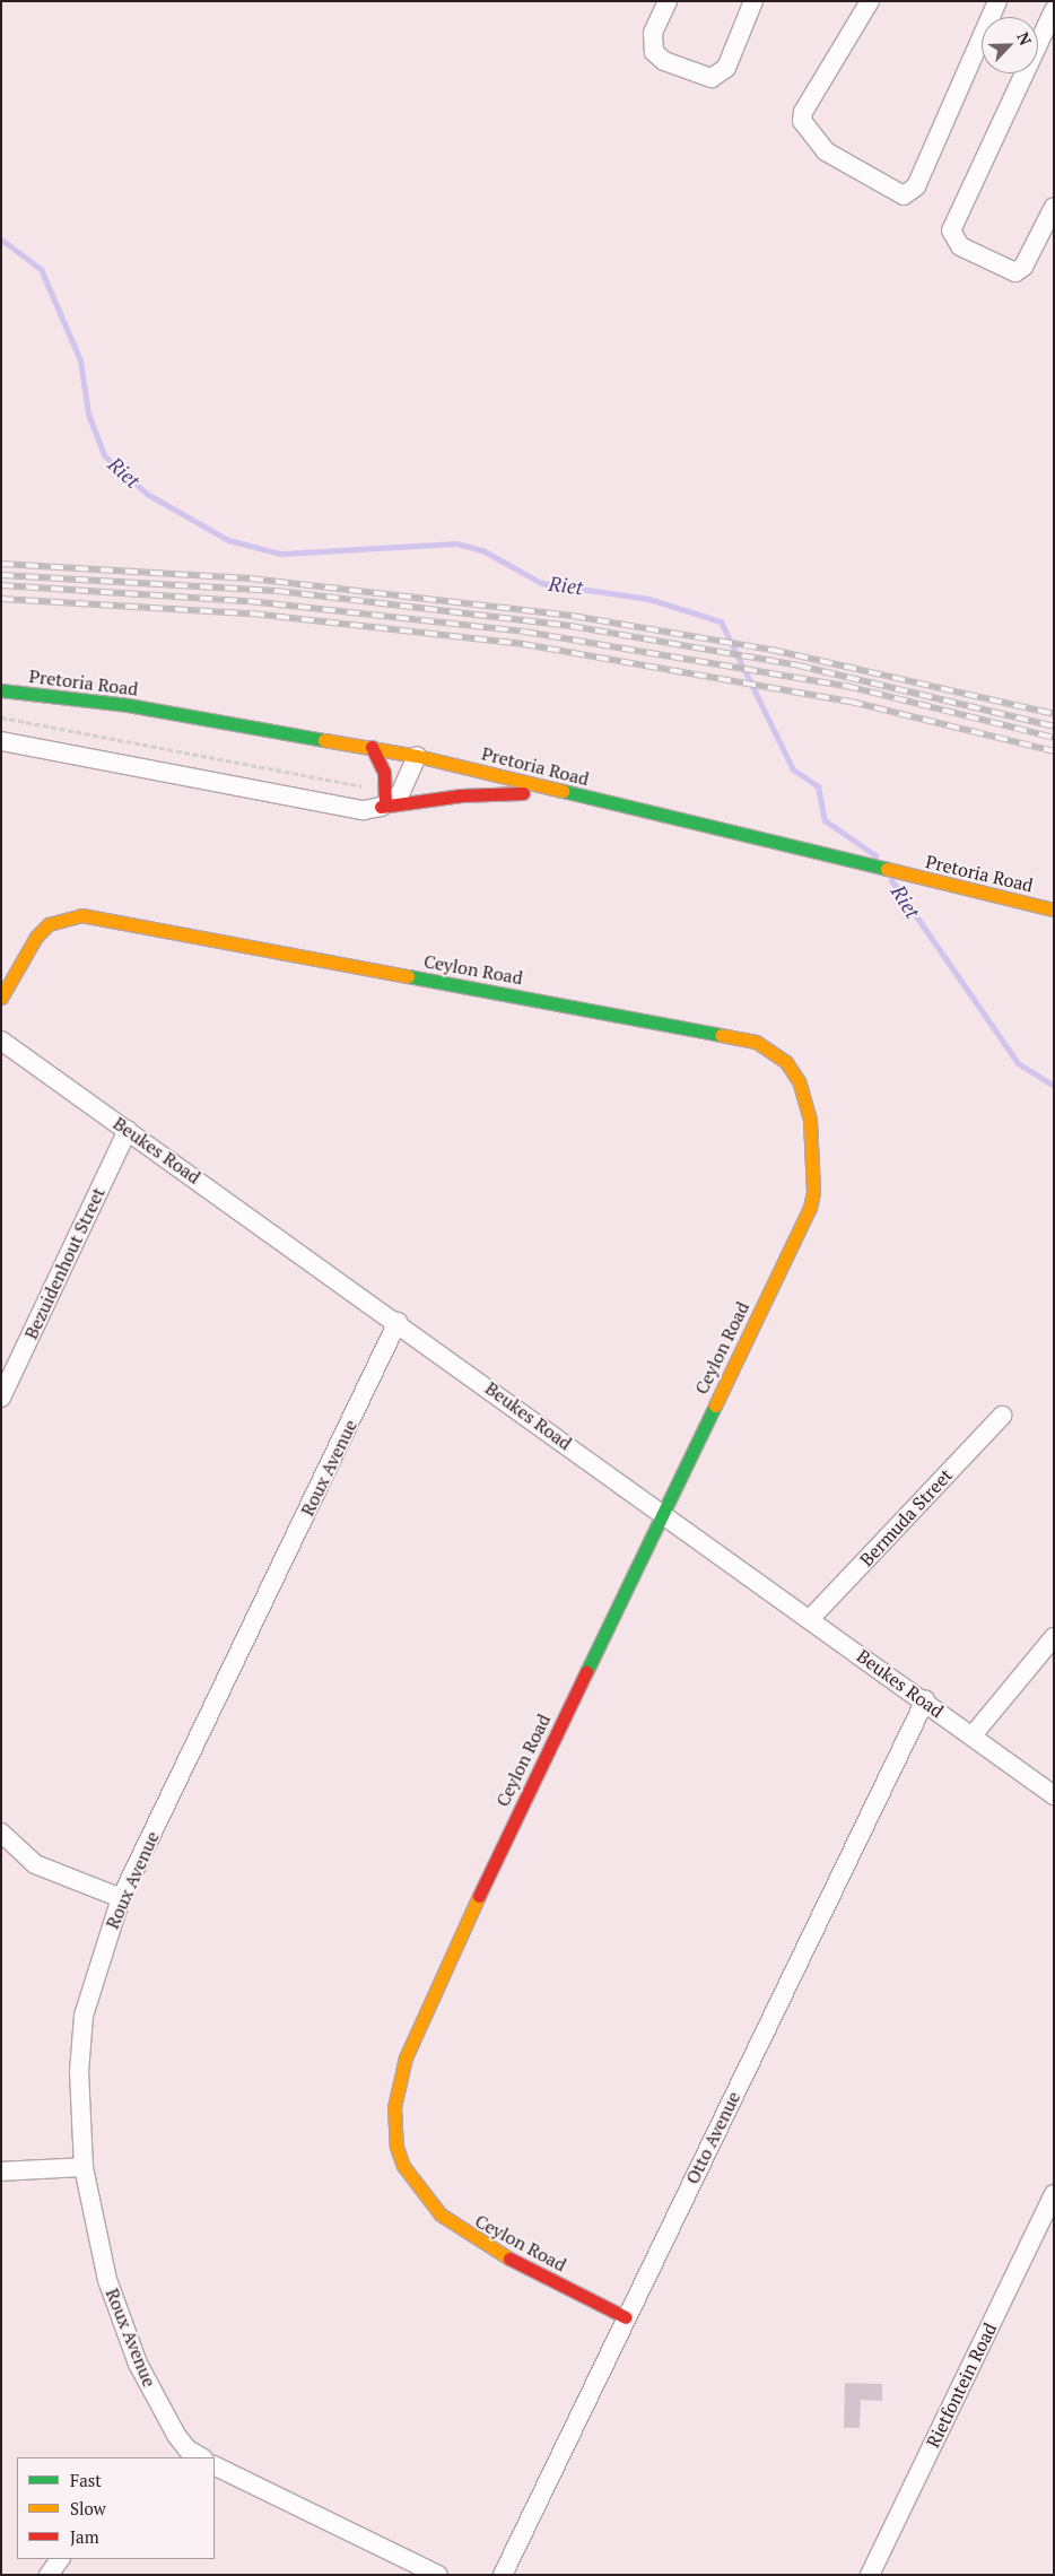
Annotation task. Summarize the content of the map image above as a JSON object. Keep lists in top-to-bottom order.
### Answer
{
  "streets": {
    "street": [
      "Pretoria Road",
      "Ceylon Road",
      "Beukes Road",
      "Bezuidenhout Street",
      "Roux Avenue",
      "Bermuda Street",
      "Otto Avenue",
      "Rietfontein Road"
    ]
  },
  "crossings": [
    ["Ceylon Road", "Beukes Road"],
    ["Ceylon Road", "Otto Avenue"],
    ["Beukes Road", "Bezuidenhout Street"],
    ["Beukes Road", "Roux Avenue"],
    ["Beukes Road", "Bermuda Street"],
    ["Beukes Road", "Otto Avenue"]
  ],
  "water": ["Riet"],
  "legend": ["Fast", "Slow", "Jam"],
  "north": "top right"
}
